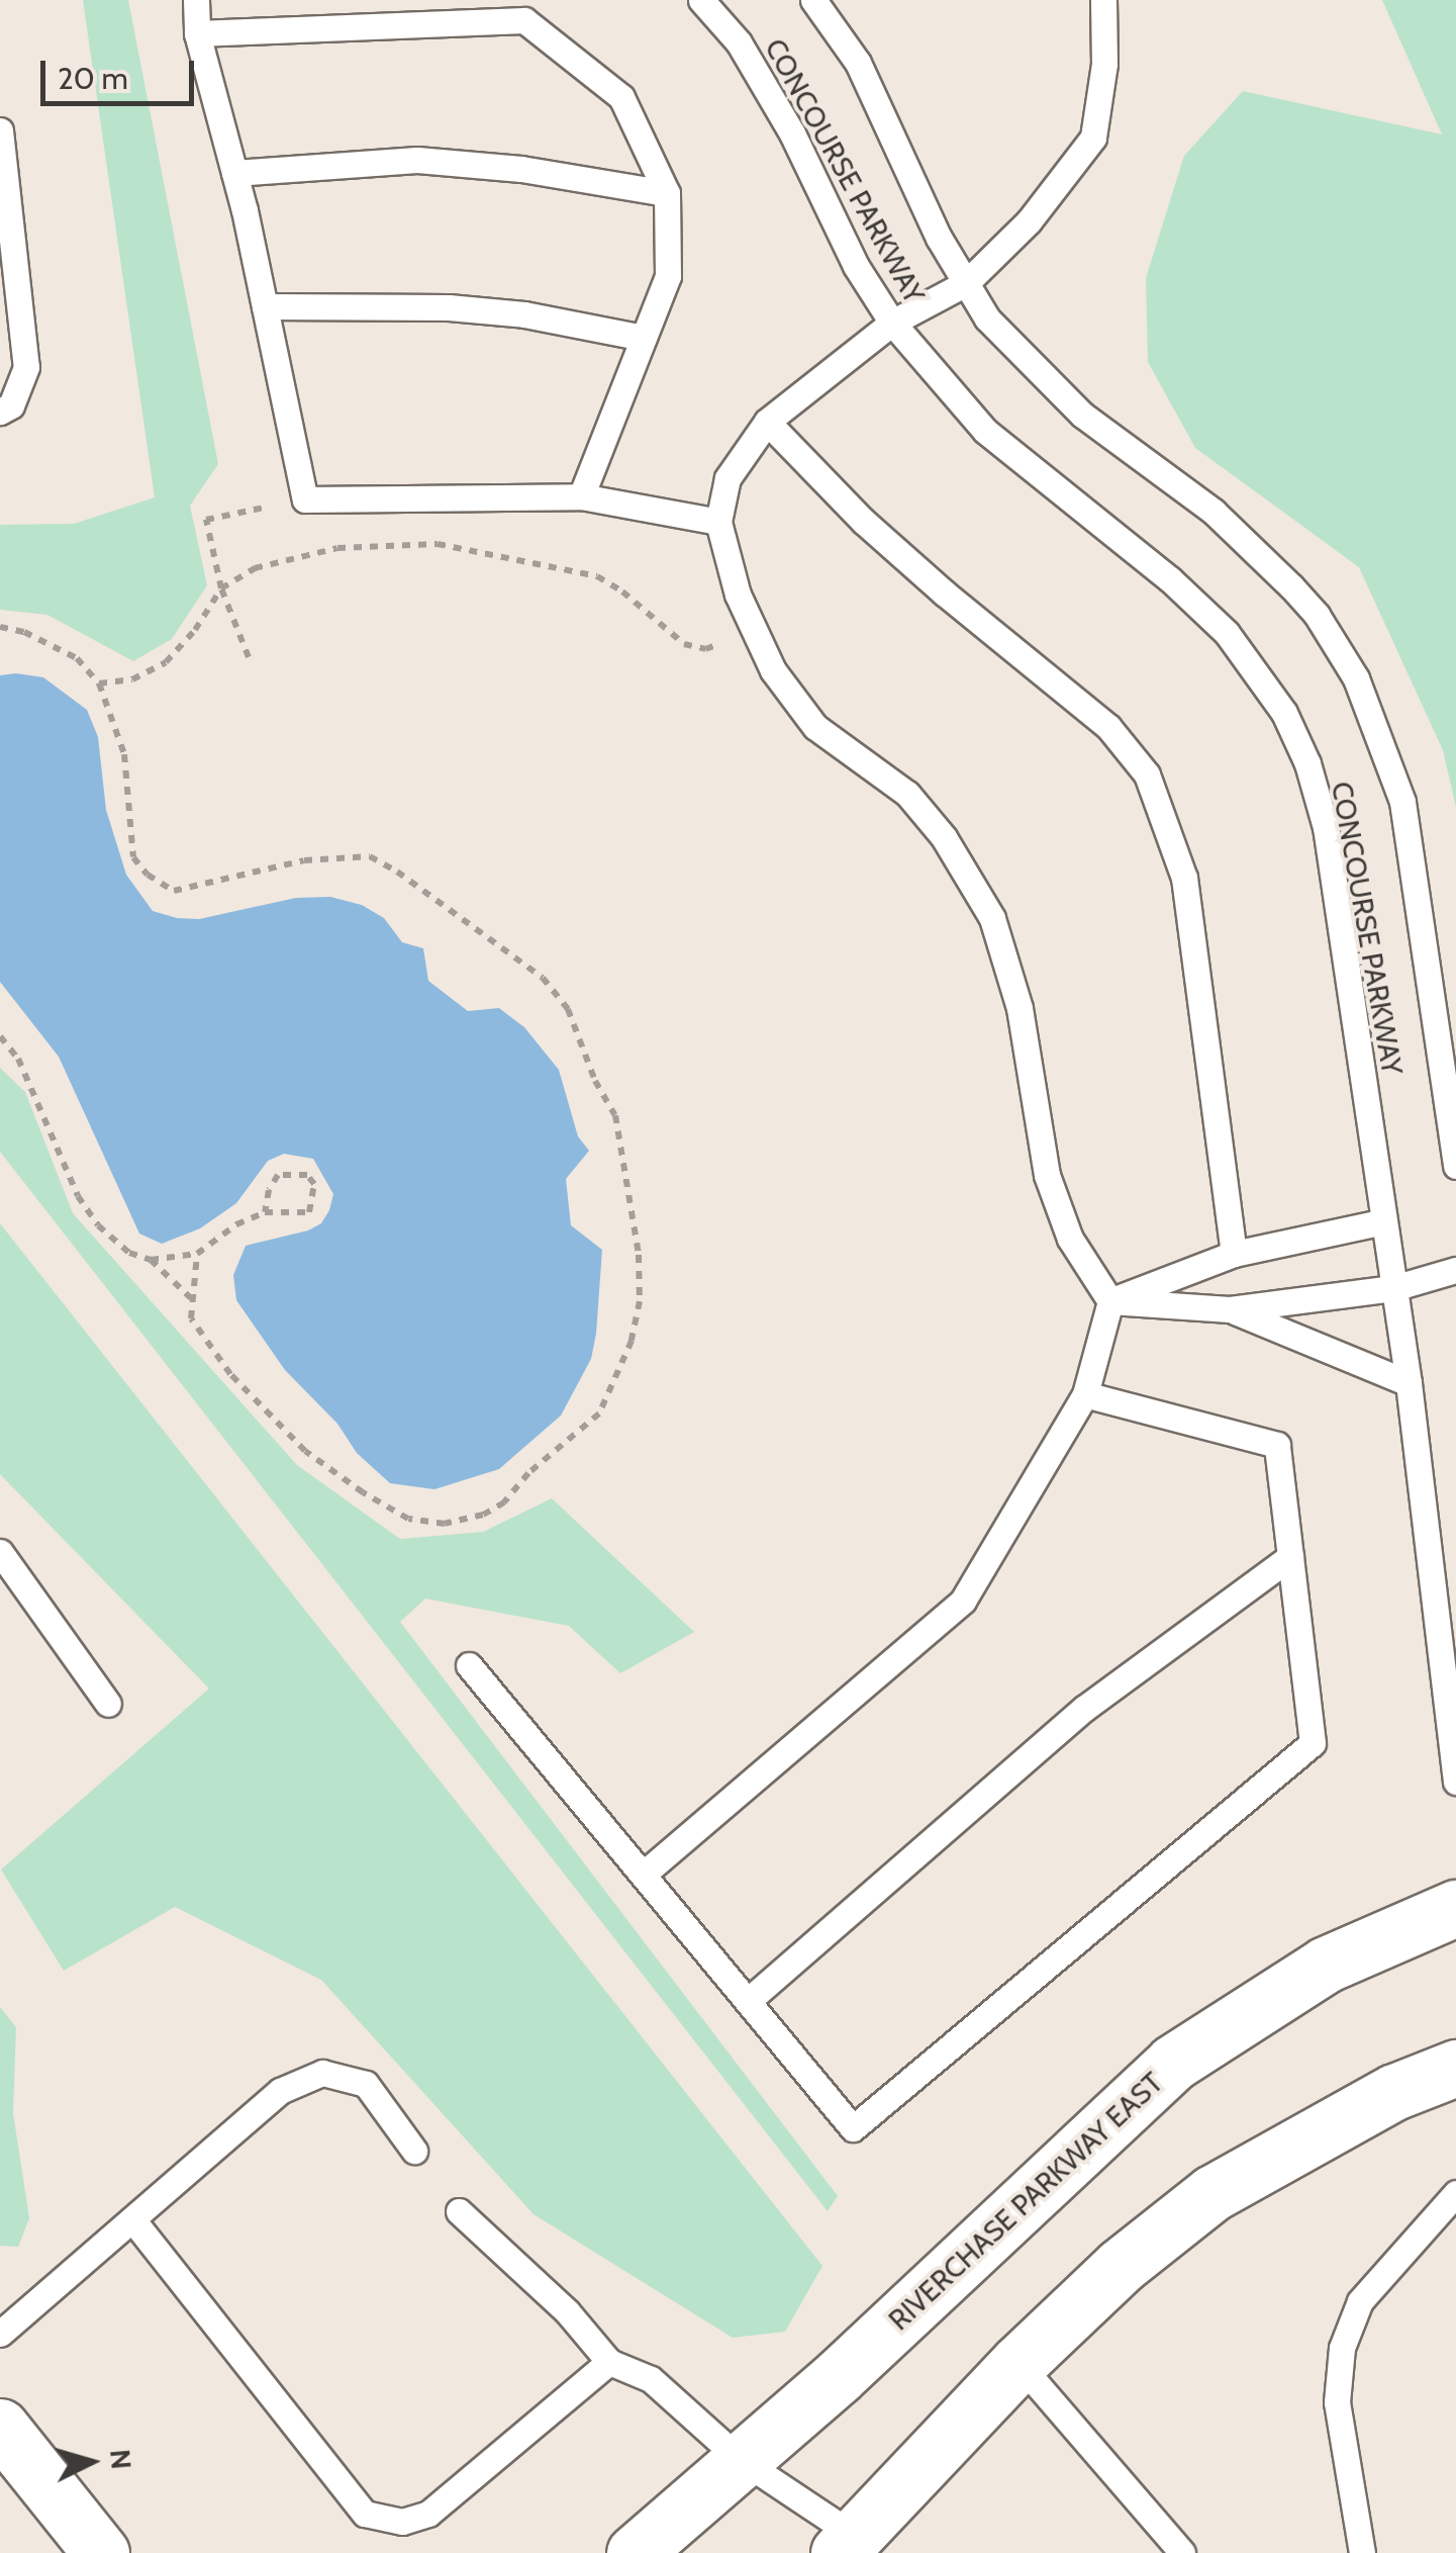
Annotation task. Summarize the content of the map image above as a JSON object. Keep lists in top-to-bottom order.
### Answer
{
  "streets": {
    "street": ["RIVERCHASE PARKWAY EAST"],
    "lane": ["CONCOURSE PARKWAY"]
  },
  "scale_bar": "20 m",
  "north": "right"
}
